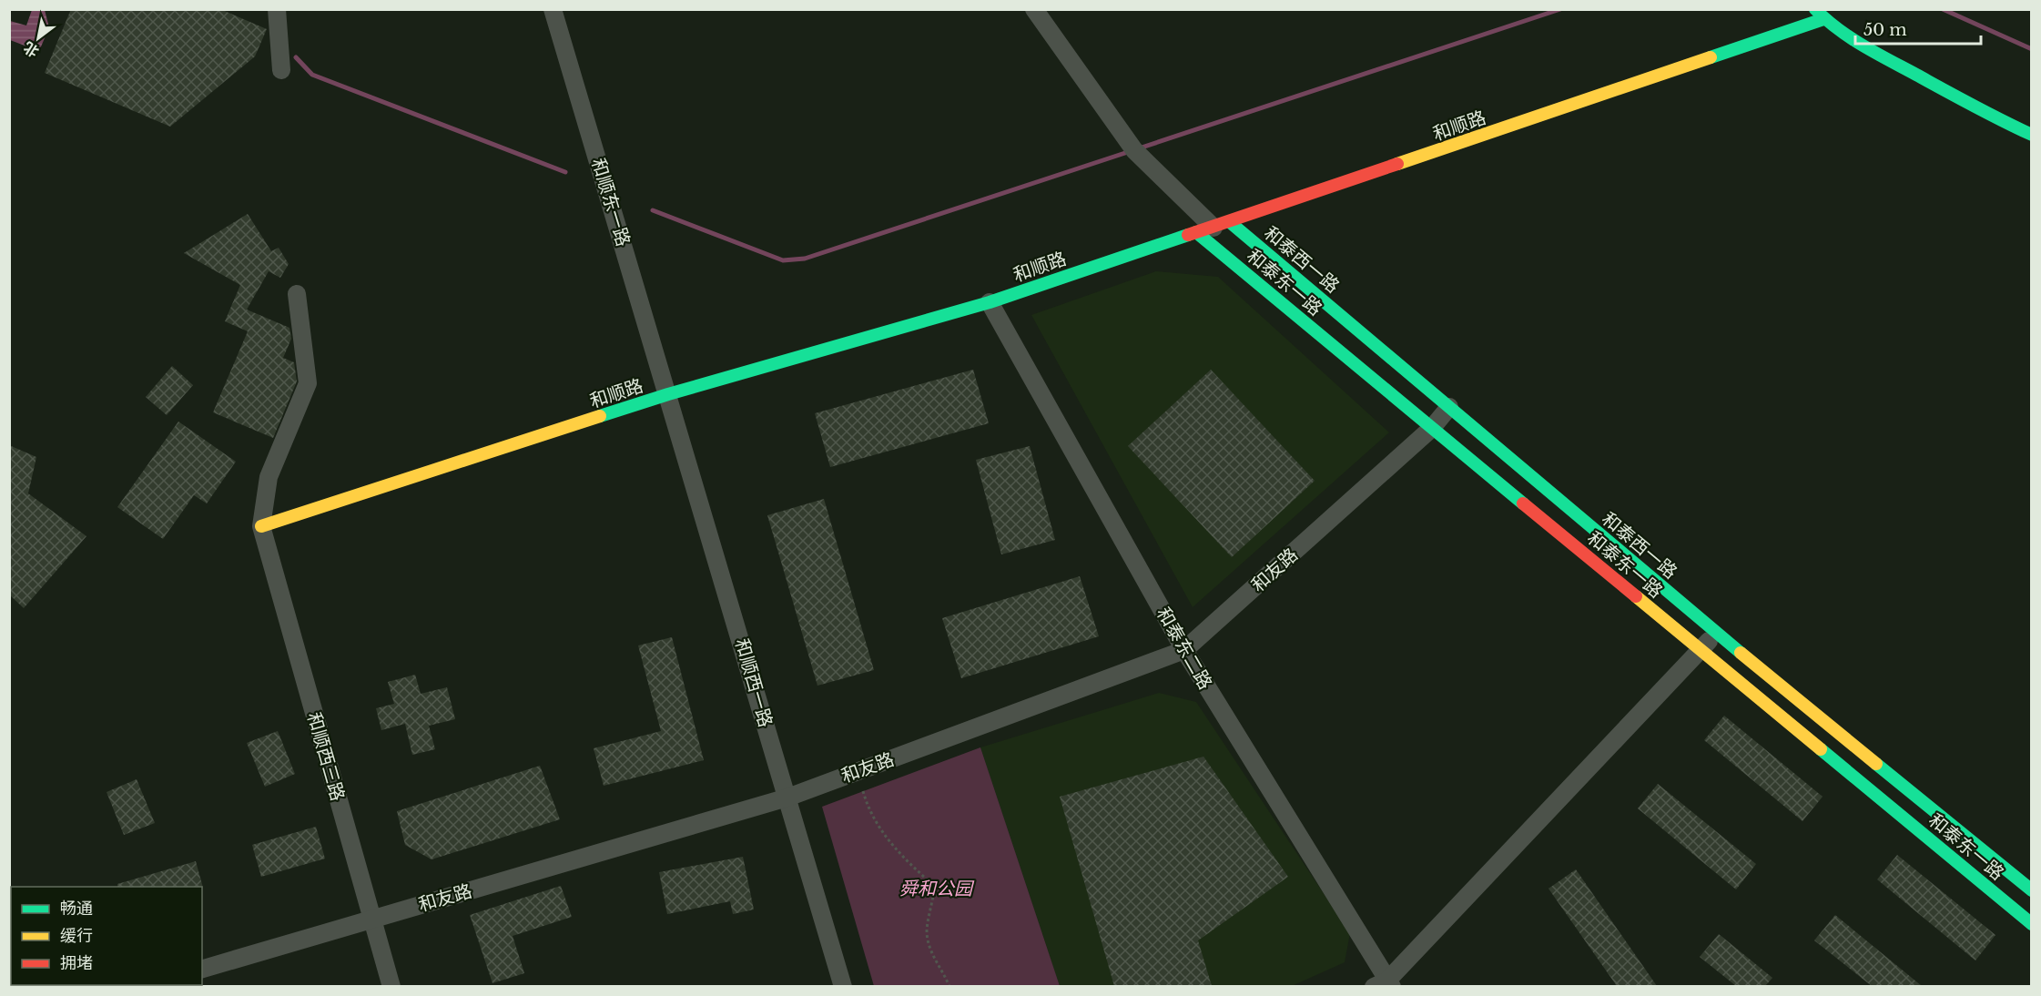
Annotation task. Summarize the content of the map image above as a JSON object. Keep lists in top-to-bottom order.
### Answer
{
  "streets": {
    "street": [
      "和顺路",
      "和顺东一路",
      "和泰西一路",
      "和泰东一路",
      "和友路",
      "和泰东二路",
      "和顺西一路",
      "和顺西三路"
    ]
  },
  "crossings": [
    ["和顺路", "和顺东一路"],
    ["和顺路", "和泰西一路"],
    ["和顺路", "和泰东一路"],
    ["和顺路", "和泰东二路"],
    ["和顺路", "和顺西一路"],
    ["和顺路", "和顺西三路"],
    ["和顺东一路", "和顺西一路"],
    ["和泰西一路", "和泰东一路"],
    ["和泰西一路", "和友路"],
    ["和泰东一路", "和友路"],
    ["和友路", "和泰东二路"],
    ["和友路", "和顺西一路"],
    ["和友路", "和顺西三路"]
  ],
  "parks": ["舜和公园"],
  "legend": ["畅通", "缓行", "拥堵"],
  "scale_bar": "50 m",
  "north": "bottom left"
}
